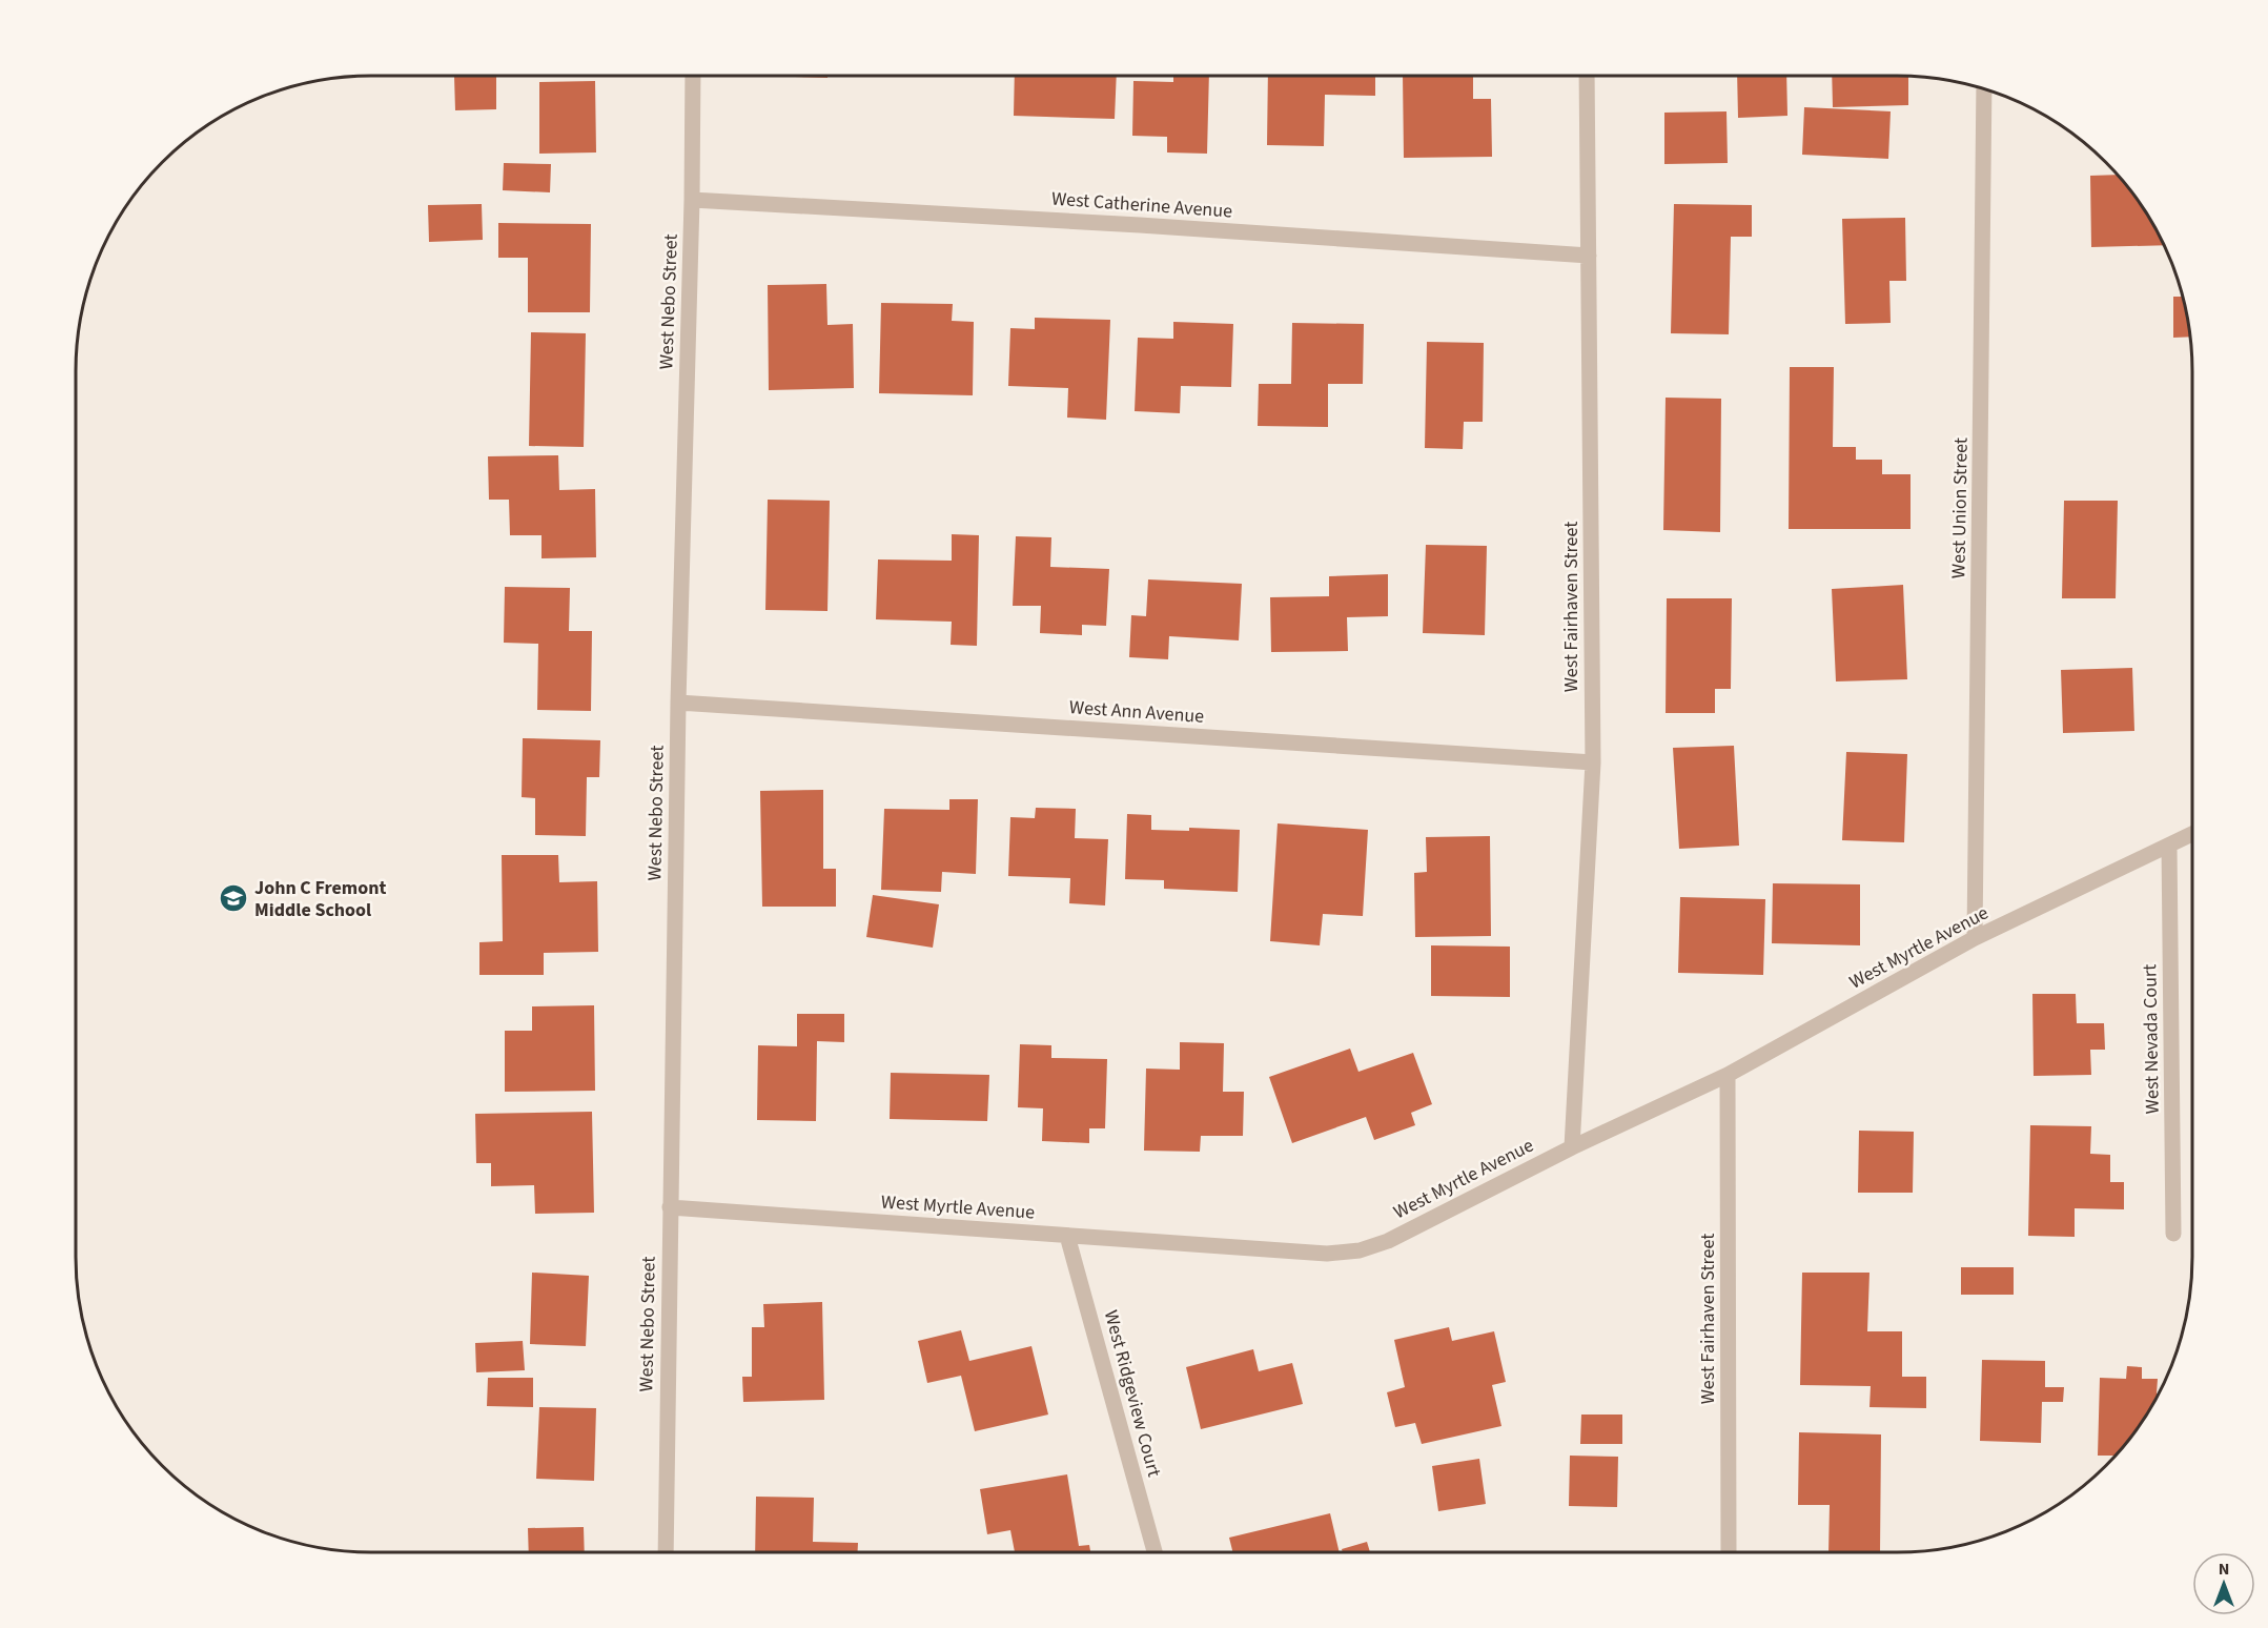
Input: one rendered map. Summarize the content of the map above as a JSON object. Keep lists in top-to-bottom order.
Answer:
{
  "streets": {
    "street": [
      "West Catherine Avenue",
      "West Nebo Street",
      "West Union Street",
      "West Fairhaven Street",
      "West Ann Avenue",
      "West Myrtle Avenue",
      "West Nevada Court",
      "West Ridgeview Court"
    ]
  },
  "crossings": [
    ["West Catherine Avenue", "West Nebo Street"],
    ["West Catherine Avenue", "West Fairhaven Street"],
    ["West Nebo Street", "West Ann Avenue"],
    ["West Nebo Street", "West Myrtle Avenue"],
    ["West Union Street", "West Myrtle Avenue"],
    ["West Fairhaven Street", "West Ann Avenue"],
    ["West Fairhaven Street", "West Myrtle Avenue"],
    ["West Myrtle Avenue", "West Nevada Court"],
    ["West Myrtle Avenue", "West Ridgeview Court"]
  ],
  "places": {
    "school or university": ["John C Fremont Middle School"]
  },
  "north": "top"
}
